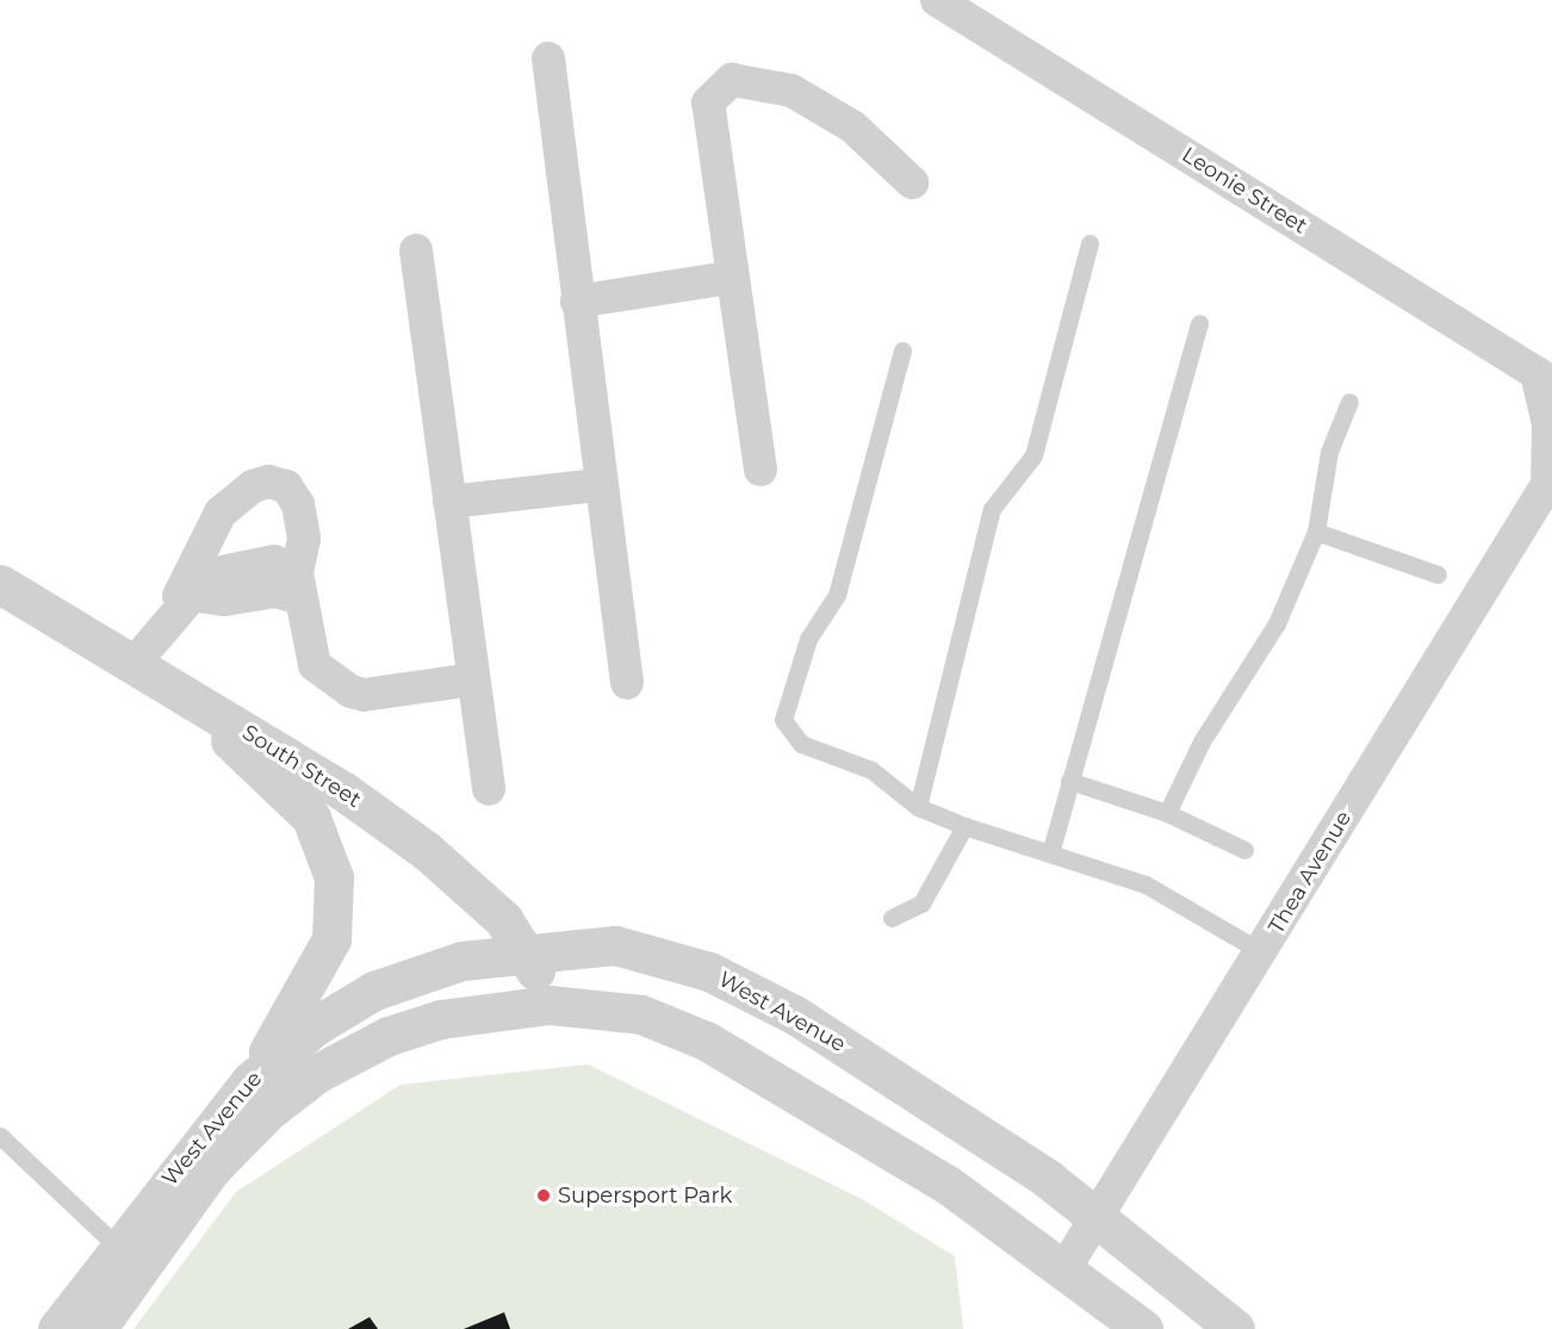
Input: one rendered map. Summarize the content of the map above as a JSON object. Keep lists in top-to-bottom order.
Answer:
{
  "streets": {
    "street": [
      "Leonie Street",
      "South Street",
      "Thea Avenue",
      "West Avenue"
    ]
  },
  "crossings": [
    ["South Street", "West Avenue"],
    ["Thea Avenue", "West Avenue"]
  ],
  "places": ["Supersport Park"]
}
